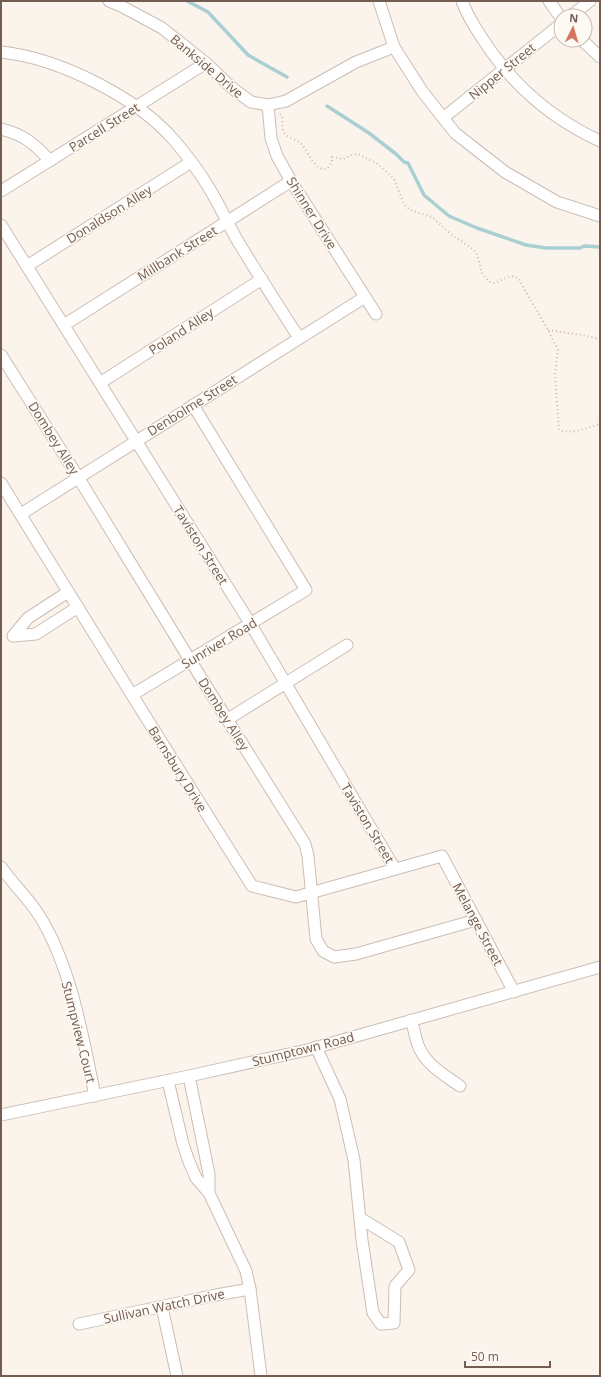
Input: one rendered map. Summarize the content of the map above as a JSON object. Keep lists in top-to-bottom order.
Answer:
{
  "streets": {
    "street": [
      "Bankside Drive",
      "Nipper Street",
      "Parcell Street",
      "Shinner Drive",
      "Donaldson Alley",
      "Millbank Street",
      "Poland Alley",
      "Denbolme Street",
      "Dombey Alley",
      "Taviston Street",
      "Sunriver Road",
      "Barnsbury Drive",
      "Melange Street",
      "Stumpview Court",
      "Stumptown Road",
      "Sullivan Watch Drive"
    ]
  },
  "crossings": [
    ["Bankside Drive", "Parcell Street"],
    ["Bankside Drive", "Shinner Drive"],
    ["Shinner Drive", "Millbank Street"],
    ["Shinner Drive", "Denbolme Street"],
    ["Donaldson Alley", "Taviston Street"],
    ["Millbank Street", "Taviston Street"],
    ["Poland Alley", "Taviston Street"],
    ["Denbolme Street", "Dombey Alley"],
    ["Denbolme Street", "Taviston Street"],
    ["Denbolme Street", "Sunriver Road"],
    ["Denbolme Street", "Barnsbury Drive"],
    ["Dombey Alley", "Sunriver Road"],
    ["Dombey Alley", "Barnsbury Drive"],
    ["Dombey Alley", "Melange Street"],
    ["Taviston Street", "Sunriver Road"],
    ["Taviston Street", "Barnsbury Drive"],
    ["Sunriver Road", "Barnsbury Drive"],
    ["Barnsbury Drive", "Melange Street"],
    ["Melange Street", "Stumptown Road"],
    ["Stumpview Court", "Stumptown Road"]
  ],
  "scale_bar": "50 m",
  "north": "top"
}
